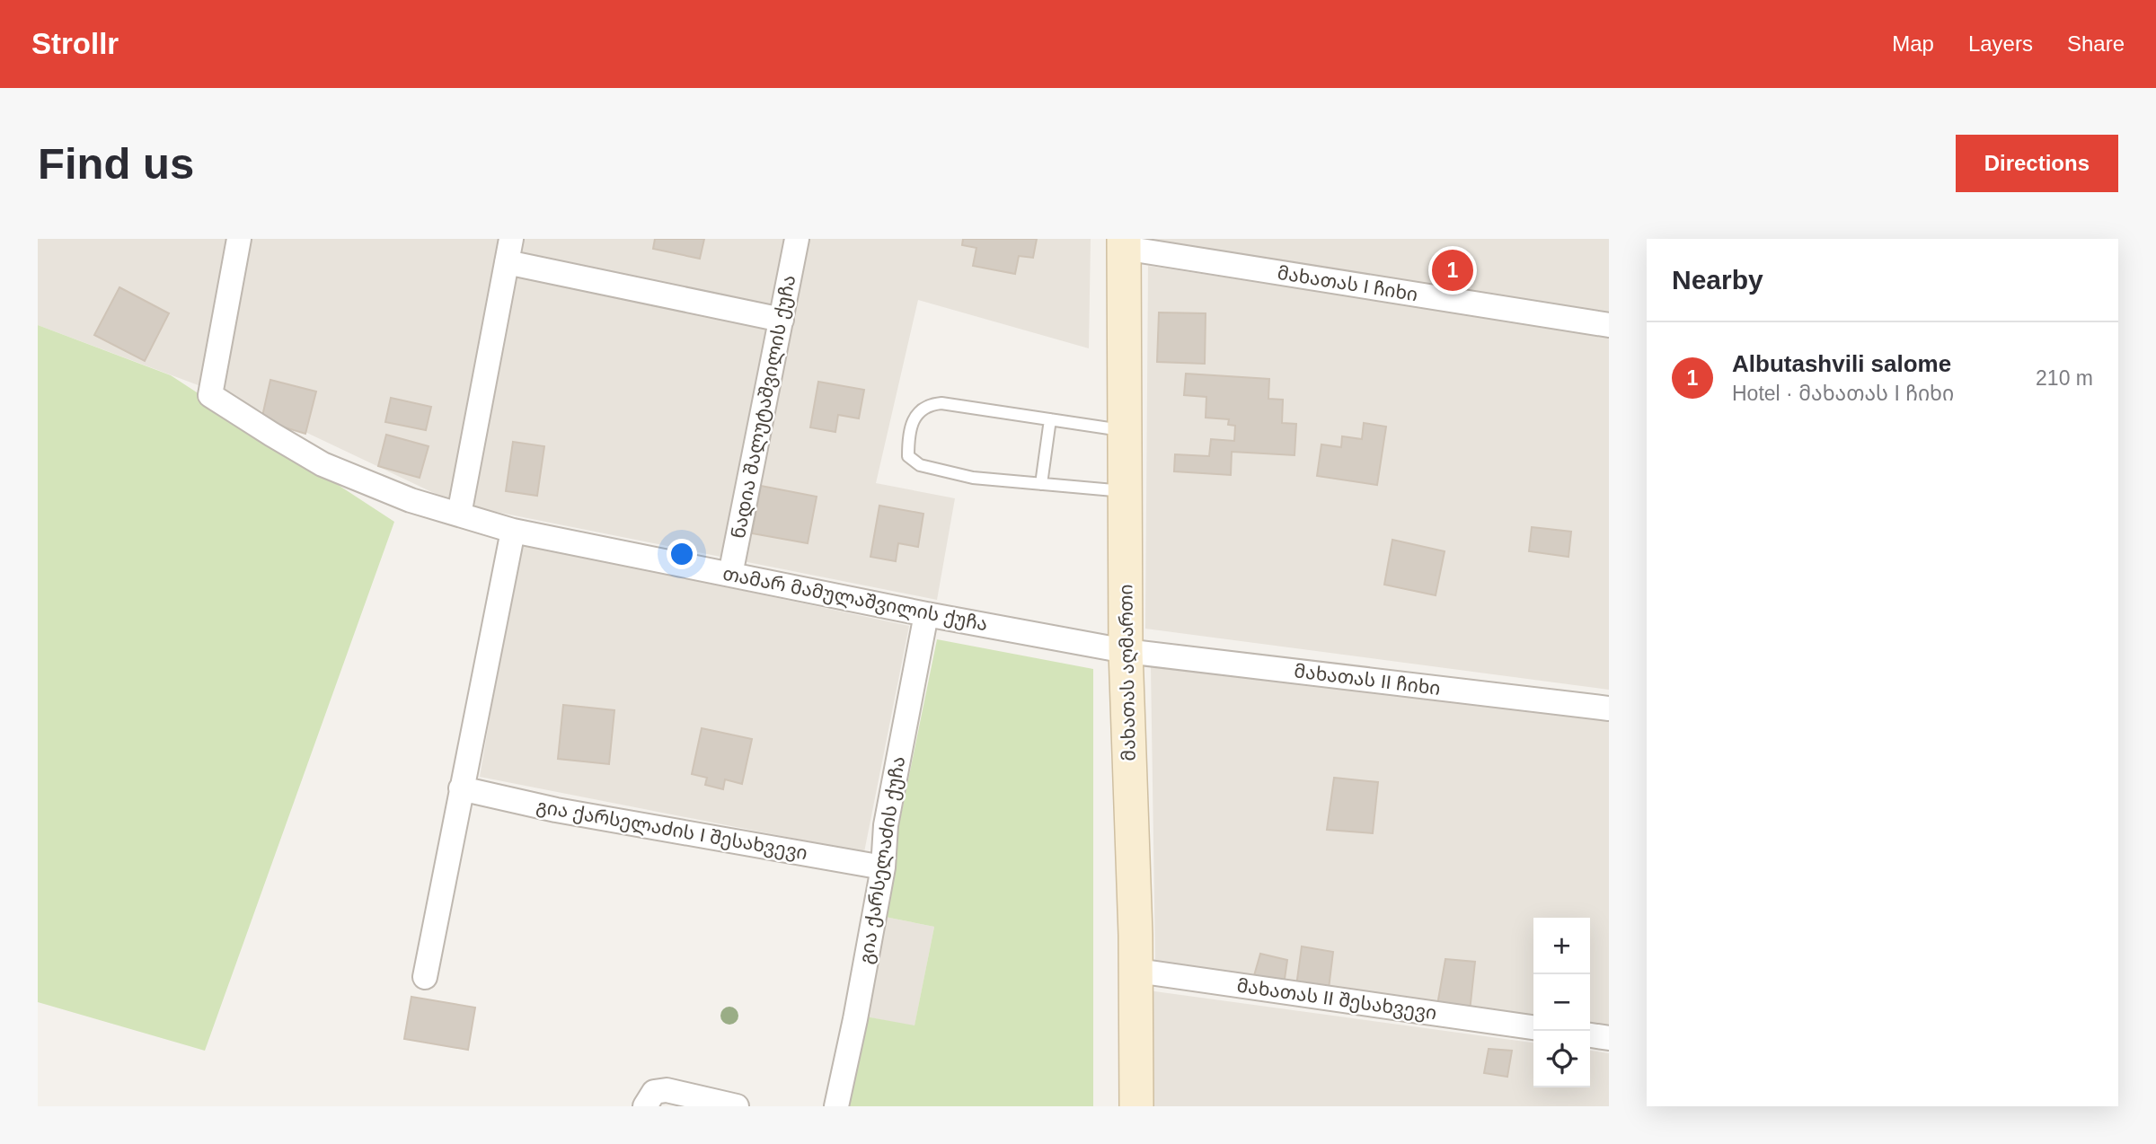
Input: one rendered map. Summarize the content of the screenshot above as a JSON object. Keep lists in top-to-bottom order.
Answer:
{
  "streets": {
    "main road": ["მახათას აღმართი"],
    "street": [
      "მახათას I ჩიხი",
      "ნადია შალუტაშვილის ქუჩა",
      "თამარ მამულაშვილის ქუჩა",
      "მახათას II ჩიხი",
      "გია ქარსელაძის I შესახვევი",
      "გია ქარსელაძის ქუჩა",
      "მახათას II შესახვევი"
    ]
  },
  "crossings": [
    ["მახათას I ჩიხი", "მახათას აღმართი"],
    ["ნადია შალუტაშვილის ქუჩა", "თამარ მამულაშვილის ქუჩა"],
    ["თამარ მამულაშვილის ქუჩა", "მახათას აღმართი"],
    ["თამარ მამულაშვილის ქუჩა", "მახათას II ჩიხი"],
    ["თამარ მამულაშვილის ქუჩა", "გია ქარსელაძის ქუჩა"],
    ["მახათას აღმართი", "მახათას II ჩიხი"],
    ["მახათას აღმართი", "მახათას II შესახვევი"],
    ["გია ქარსელაძის I შესახვევი", "გია ქარსელაძის ქუჩა"]
  ],
  "page": {
    "header": "Strollr",
    "nav": ["Map", "Layers", "Share"],
    "buttons": "Directions",
    "title": "Find us",
    "heading": "Nearby",
    "pins": "1",
    "list": [
      {
        "mark": "1",
        "name": "Albutashvili salome",
        "note": "Hotel · მახათას I ჩიხი",
        "value": "210 m"
      }
    ],
    "map_buttons": ["+", "−"]
  }
}
